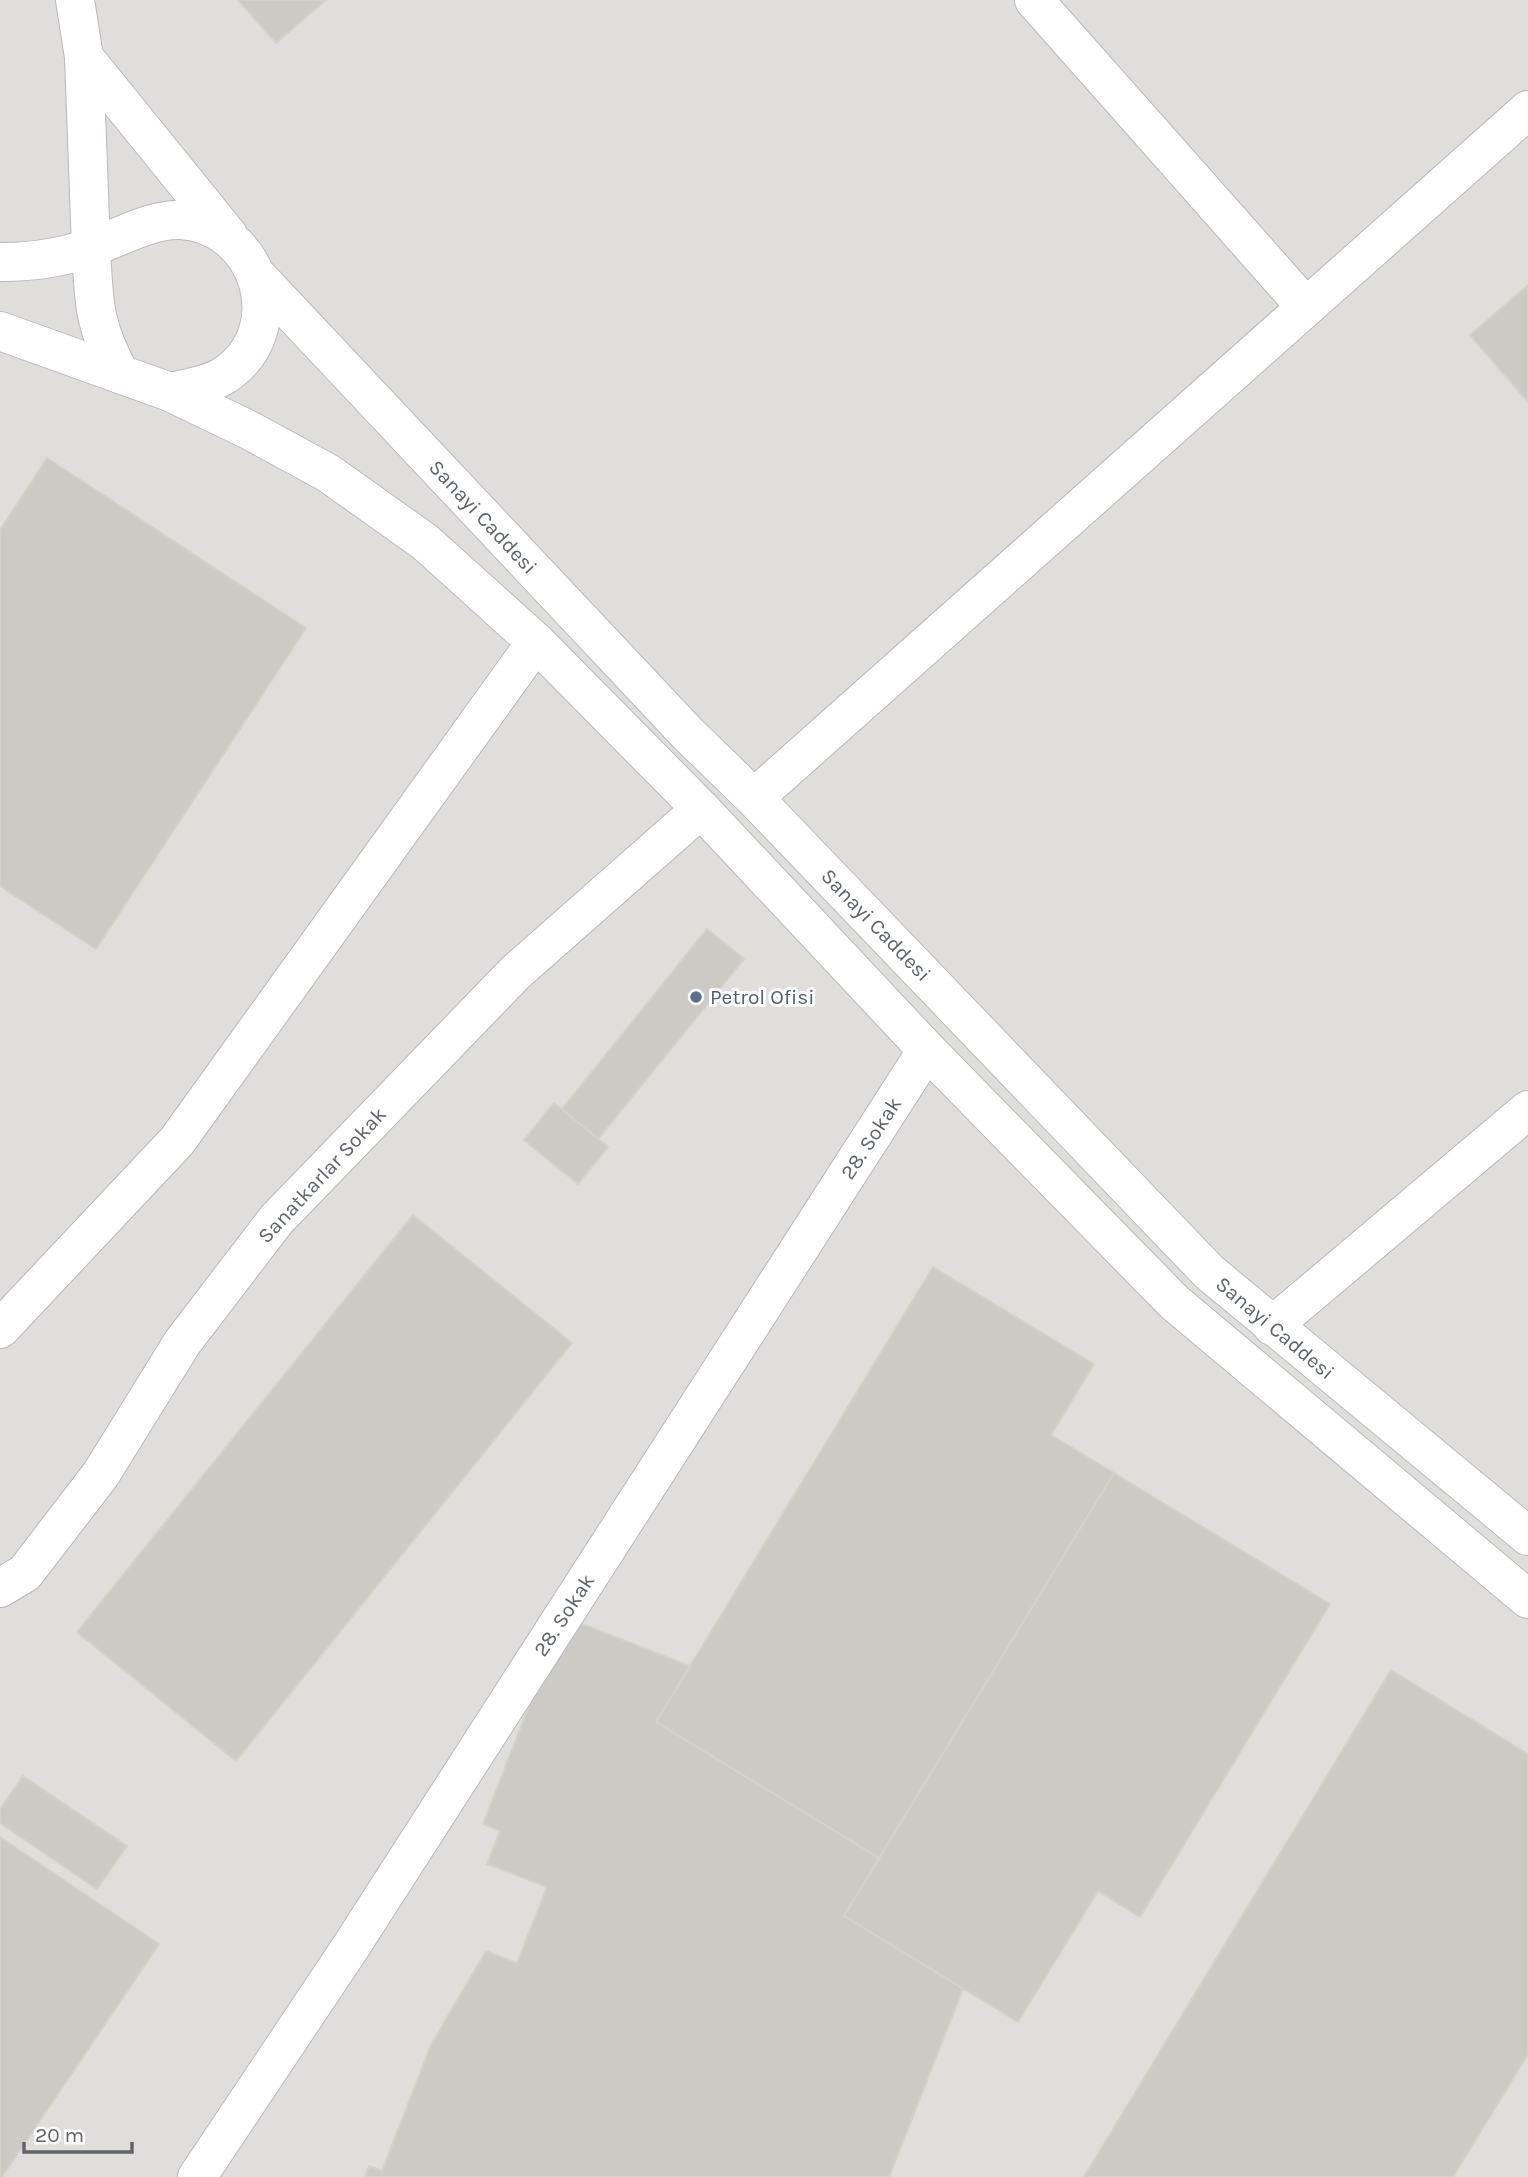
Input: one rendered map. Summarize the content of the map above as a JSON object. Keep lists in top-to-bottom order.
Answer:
{
  "streets": {
    "street": ["Sanayi Caddesi", "28. Sokak", "Sanatkarlar Sokak"]
  },
  "places": ["Petrol Ofisi"],
  "scale_bar": "20 m"
}
